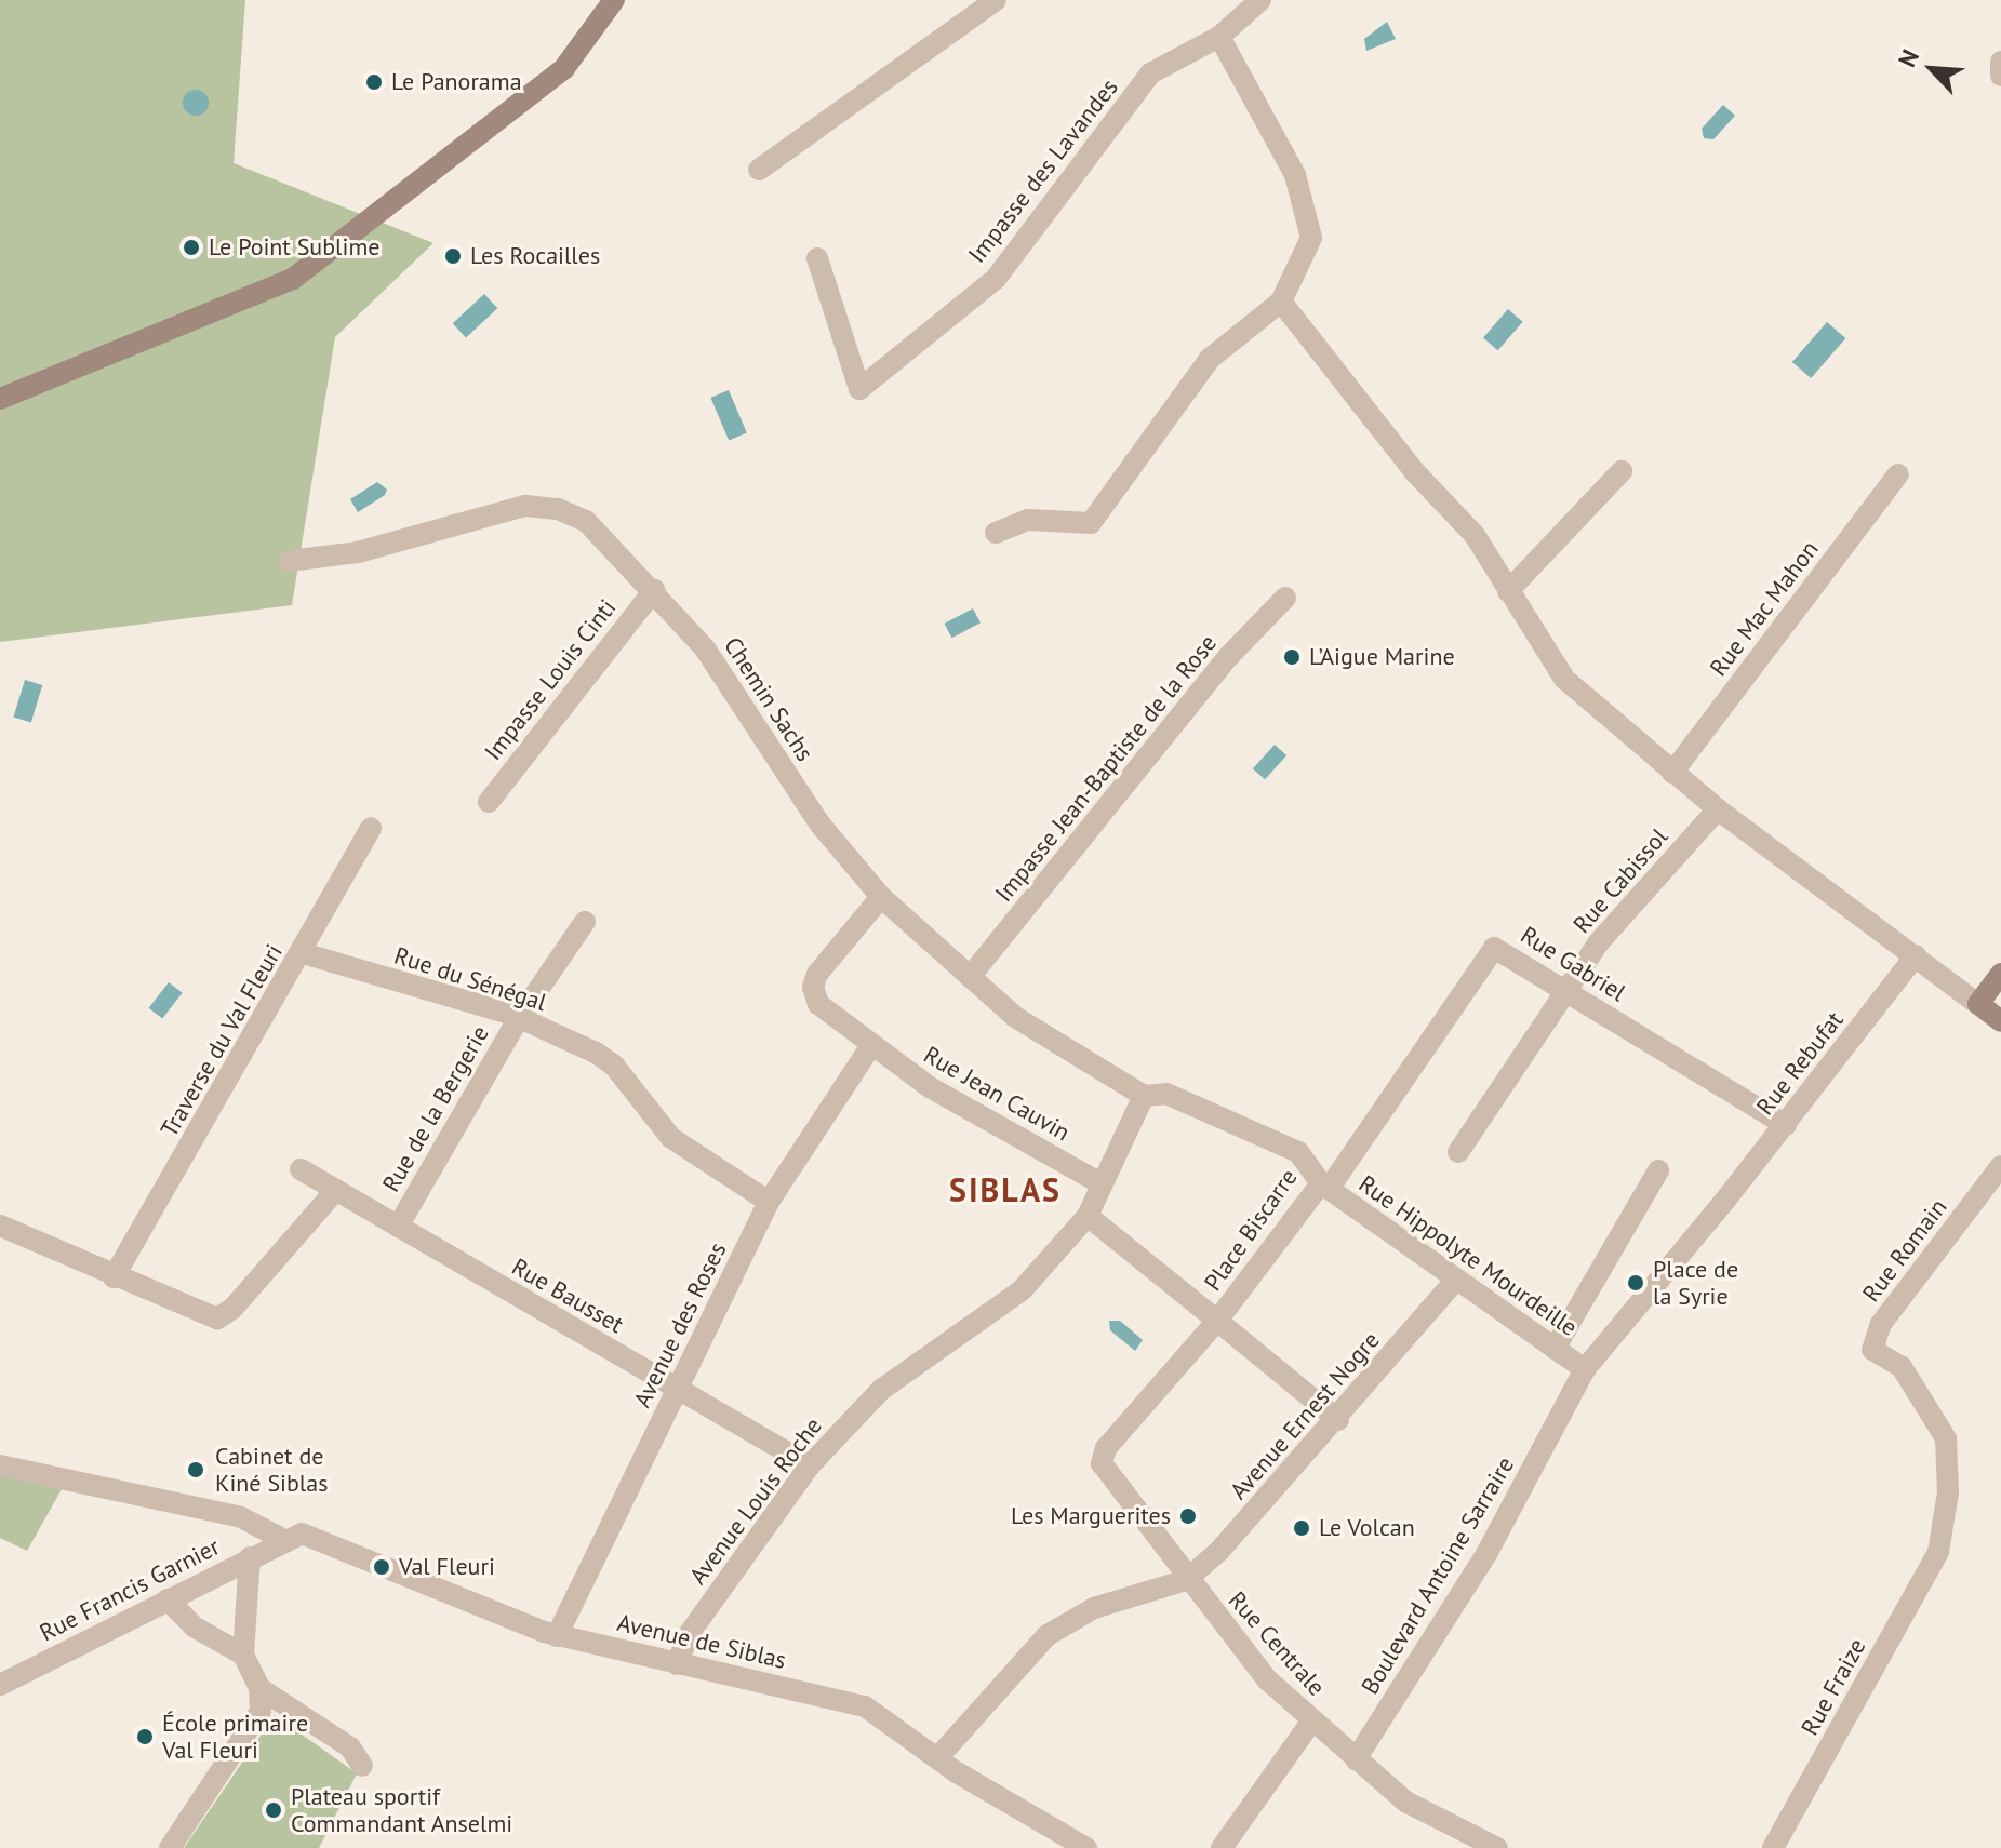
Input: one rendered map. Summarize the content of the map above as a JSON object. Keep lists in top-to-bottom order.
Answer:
{
  "streets": {
    "street": [
      "Impasse des Lavandes",
      "Rue Mac Mahon",
      "Impasse Louis Cinti",
      "Chemin Sachs",
      "Impasse Jean-Baptiste de la Rose",
      "Rue Cabissol",
      "Rue Gabriel",
      "Rue du Sénégal",
      "Traverse du Val Fleuri",
      "Rue Rebufat",
      "Rue Jean Cauvin",
      "Rue de la Bergerie",
      "Place Biscarre",
      "Rue Romain",
      "Rue Hippolyte Mourdeille",
      "Rue Bausset",
      "Avenue des Roses",
      "Avenue Ernest Nogre",
      "Avenue Louis Roche",
      "Boulevard Antoine Sarraire",
      "Rue Francis Garnier",
      "Avenue de Siblas",
      "Rue Centrale",
      "Rue Fraize"
    ]
  },
  "crossings": [
    ["Impasse Louis Cinti", "Chemin Sachs"],
    ["Chemin Sachs", "Impasse Jean-Baptiste de la Rose"],
    ["Chemin Sachs", "Rue Jean Cauvin"],
    ["Chemin Sachs", "Place Biscarre"],
    ["Rue Cabissol", "Rue Gabriel"],
    ["Rue Gabriel", "Rue Rebufat"],
    ["Rue Gabriel", "Place Biscarre"],
    ["Rue Gabriel", "Rue Hippolyte Mourdeille"],
    ["Rue du Sénégal", "Traverse du Val Fleuri"],
    ["Rue du Sénégal", "Rue de la Bergerie"],
    ["Rue du Sénégal", "Avenue des Roses"],
    ["Rue Rebufat", "Rue Hippolyte Mourdeille"],
    ["Rue Rebufat", "Boulevard Antoine Sarraire"],
    ["Rue Jean Cauvin", "Avenue des Roses"],
    ["Rue de la Bergerie", "Rue Bausset"],
    ["Place Biscarre", "Rue Hippolyte Mourdeille"],
    ["Place Biscarre", "Avenue Louis Roche"],
    ["Place Biscarre", "Rue Centrale"],
    ["Rue Romain", "Rue Fraize"],
    ["Rue Hippolyte Mourdeille", "Avenue Ernest Nogre"],
    ["Rue Hippolyte Mourdeille", "Boulevard Antoine Sarraire"],
    ["Rue Bausset", "Avenue des Roses"],
    ["Rue Bausset", "Avenue Louis Roche"],
    ["Avenue des Roses", "Avenue de Siblas"],
    ["Avenue Ernest Nogre", "Rue Centrale"],
    ["Avenue Louis Roche", "Avenue de Siblas"],
    ["Boulevard Antoine Sarraire", "Rue Centrale"],
    ["Rue Francis Garnier", "Avenue de Siblas"]
  ],
  "districts": ["SIBLAS"],
  "places": [
    "Le Panorama",
    "Le Point Sublime",
    "Les Rocailles",
    "L’Aigue Marine",
    "Place de la Syrie",
    "Cabinet de Kiné Siblas",
    "Les Marguerites",
    "Le Volcan",
    "Val Fleuri",
    "École primaire Val Fleuri",
    "Plateau sportif Commandant Anselmi"
  ],
  "north": "top left"
}
